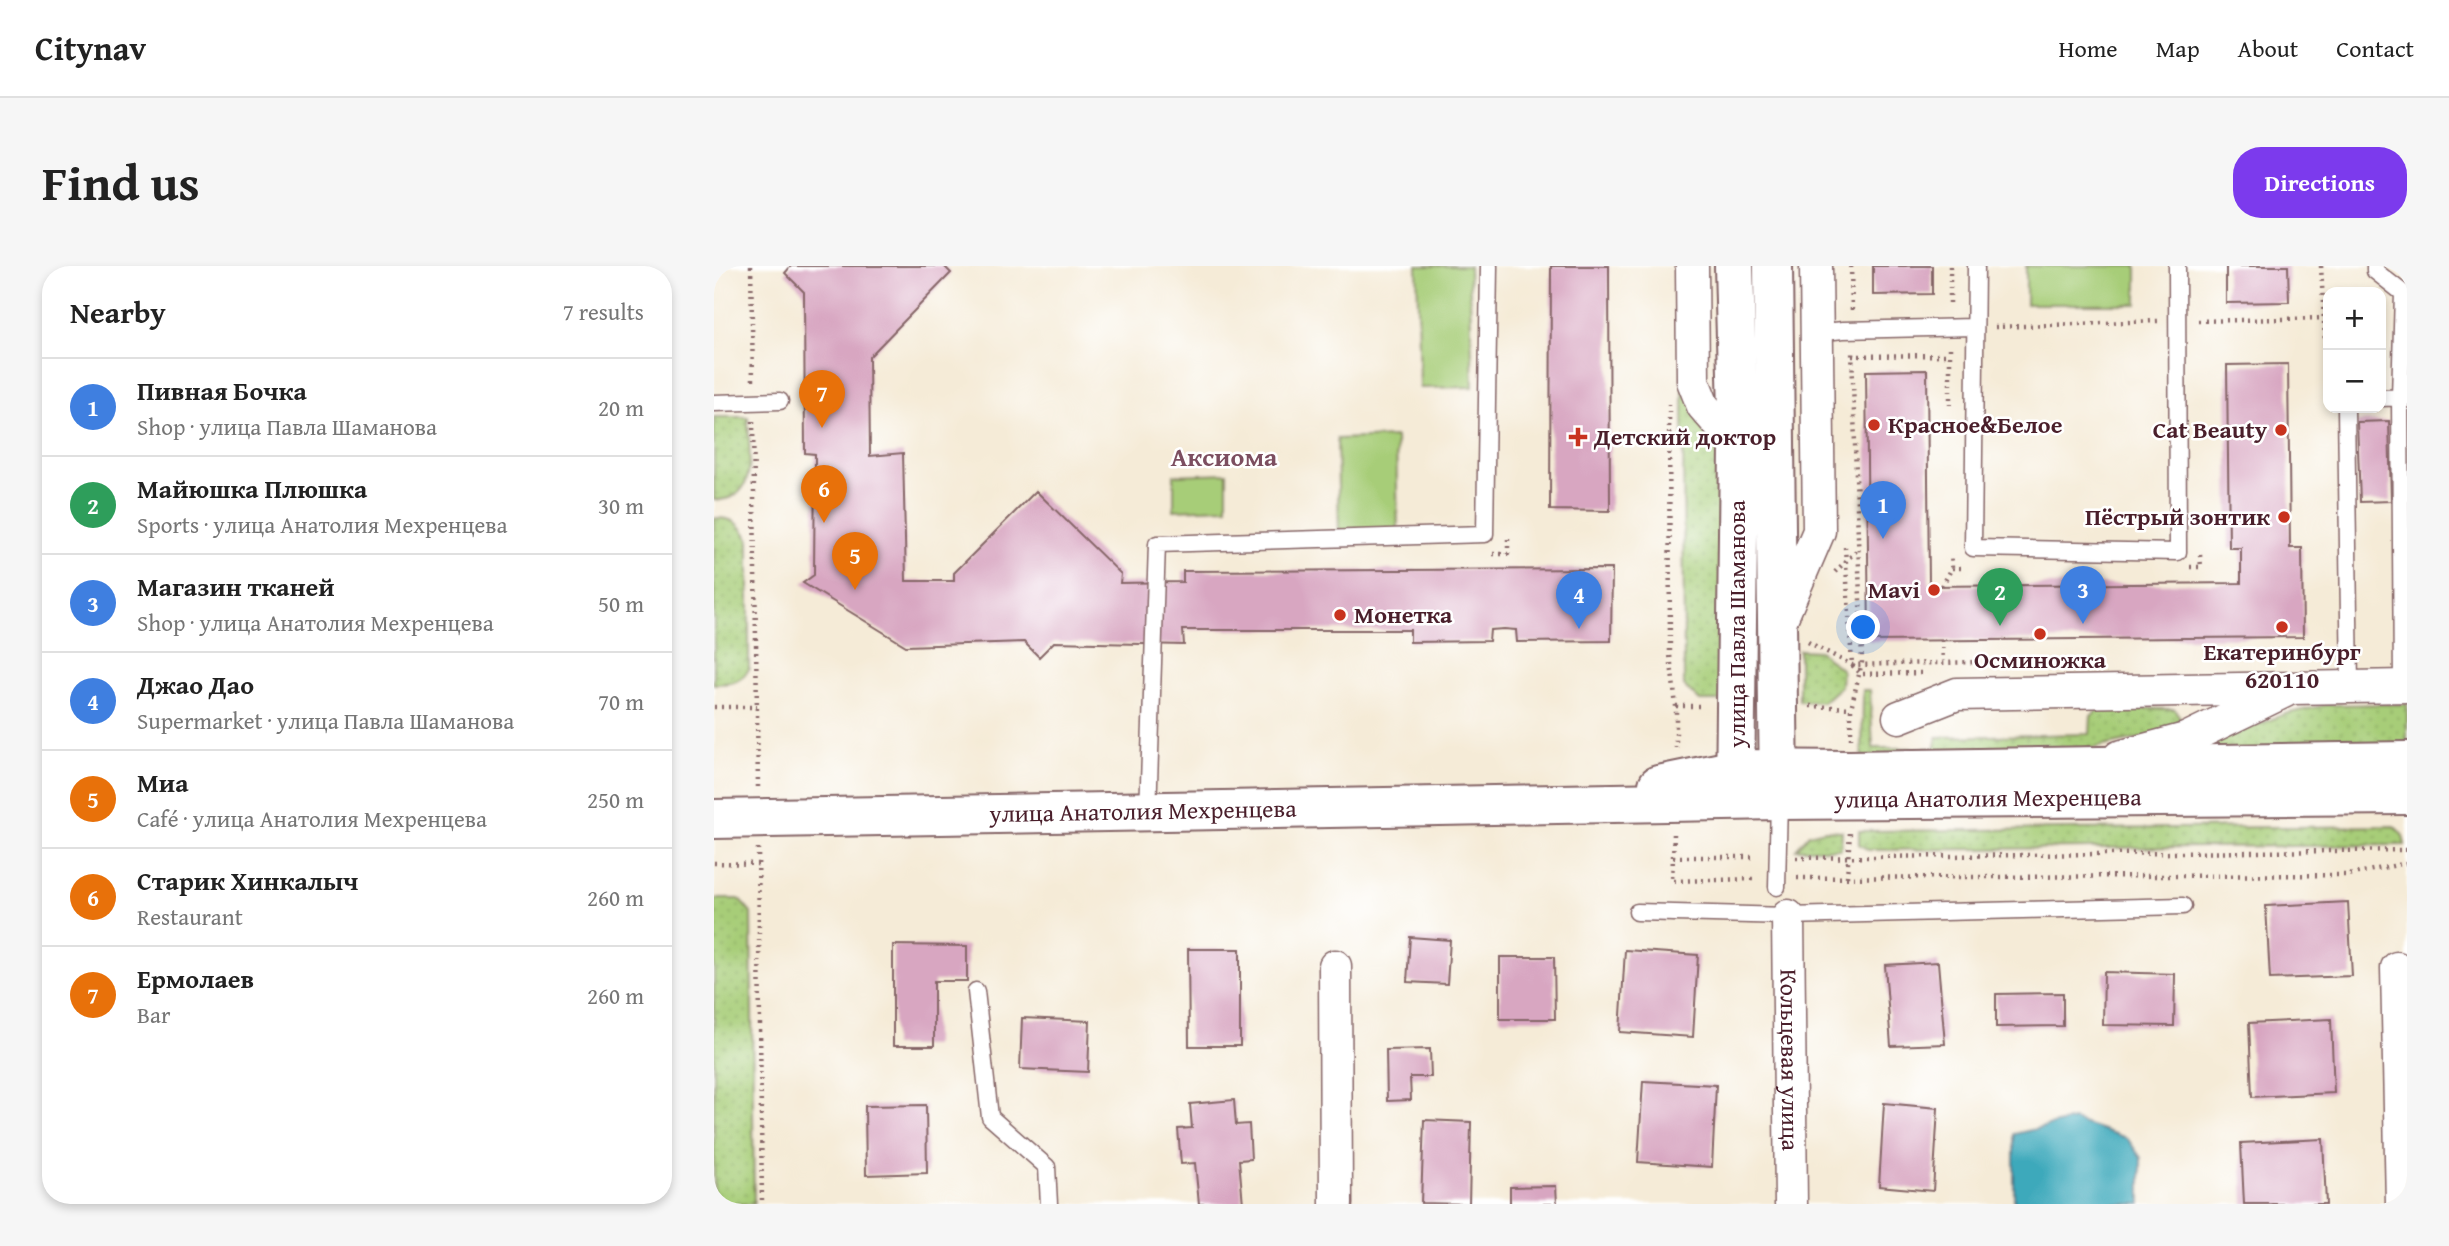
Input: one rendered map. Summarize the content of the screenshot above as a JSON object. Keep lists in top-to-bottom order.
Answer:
{
  "streets": {
    "street": ["улица Павла Шаманова", "улица Анатолия Мехренцева", "Кольцевая улица"]
  },
  "crossings": [
    ["улица Павла Шаманова", "улица Анатолия Мехренцева"]
  ],
  "districts": ["Аксиома"],
  "places": {
    "other": [
      "Красное&Белое",
      "Cat Beauty",
      "Пёстрый зонтик",
      "Mavi",
      "Монетка",
      "Екатеринбург 620110",
      "Осминожка"
    ],
    "health": ["Детский доктор"]
  },
  "page": {
    "header": "Citynav",
    "nav": [
      "Home",
      "Map",
      "About",
      "Contact"
    ],
    "title": "Find us",
    "buttons": "Directions",
    "heading": ["Nearby", "7 results"],
    "map_buttons": ["+", "−"],
    "list": [
      {
        "mark": "1",
        "name": "Пивная Бочка",
        "note": "Shop · улица Павла Шаманова",
        "value": "20 m"
      },
      {
        "mark": "2",
        "name": "Майюшка Плюшка",
        "note": "Sports · улица Анатолия Мехренцева",
        "value": "30 m"
      },
      {
        "mark": "3",
        "name": "Магазин тканей",
        "note": "Shop · улица Анатолия Мехренцева",
        "value": "50 m"
      },
      {
        "mark": "4",
        "name": "Джао Дао",
        "note": "Supermarket · улица Павла Шаманова",
        "value": "70 m"
      },
      {
        "mark": "5",
        "name": "Миа",
        "note": "Café · улица Анатолия Мехренцева",
        "value": "250 m"
      },
      {
        "mark": "6",
        "name": "Старик Хинкалыч",
        "note": "Restaurant",
        "value": "260 m"
      },
      {
        "mark": "7",
        "name": "Ермолаев",
        "note": "Bar",
        "value": "260 m"
      }
    ],
    "pins": [
      "7",
      "6",
      "1",
      "5",
      "3",
      "2",
      "4"
    ]
  }
}
